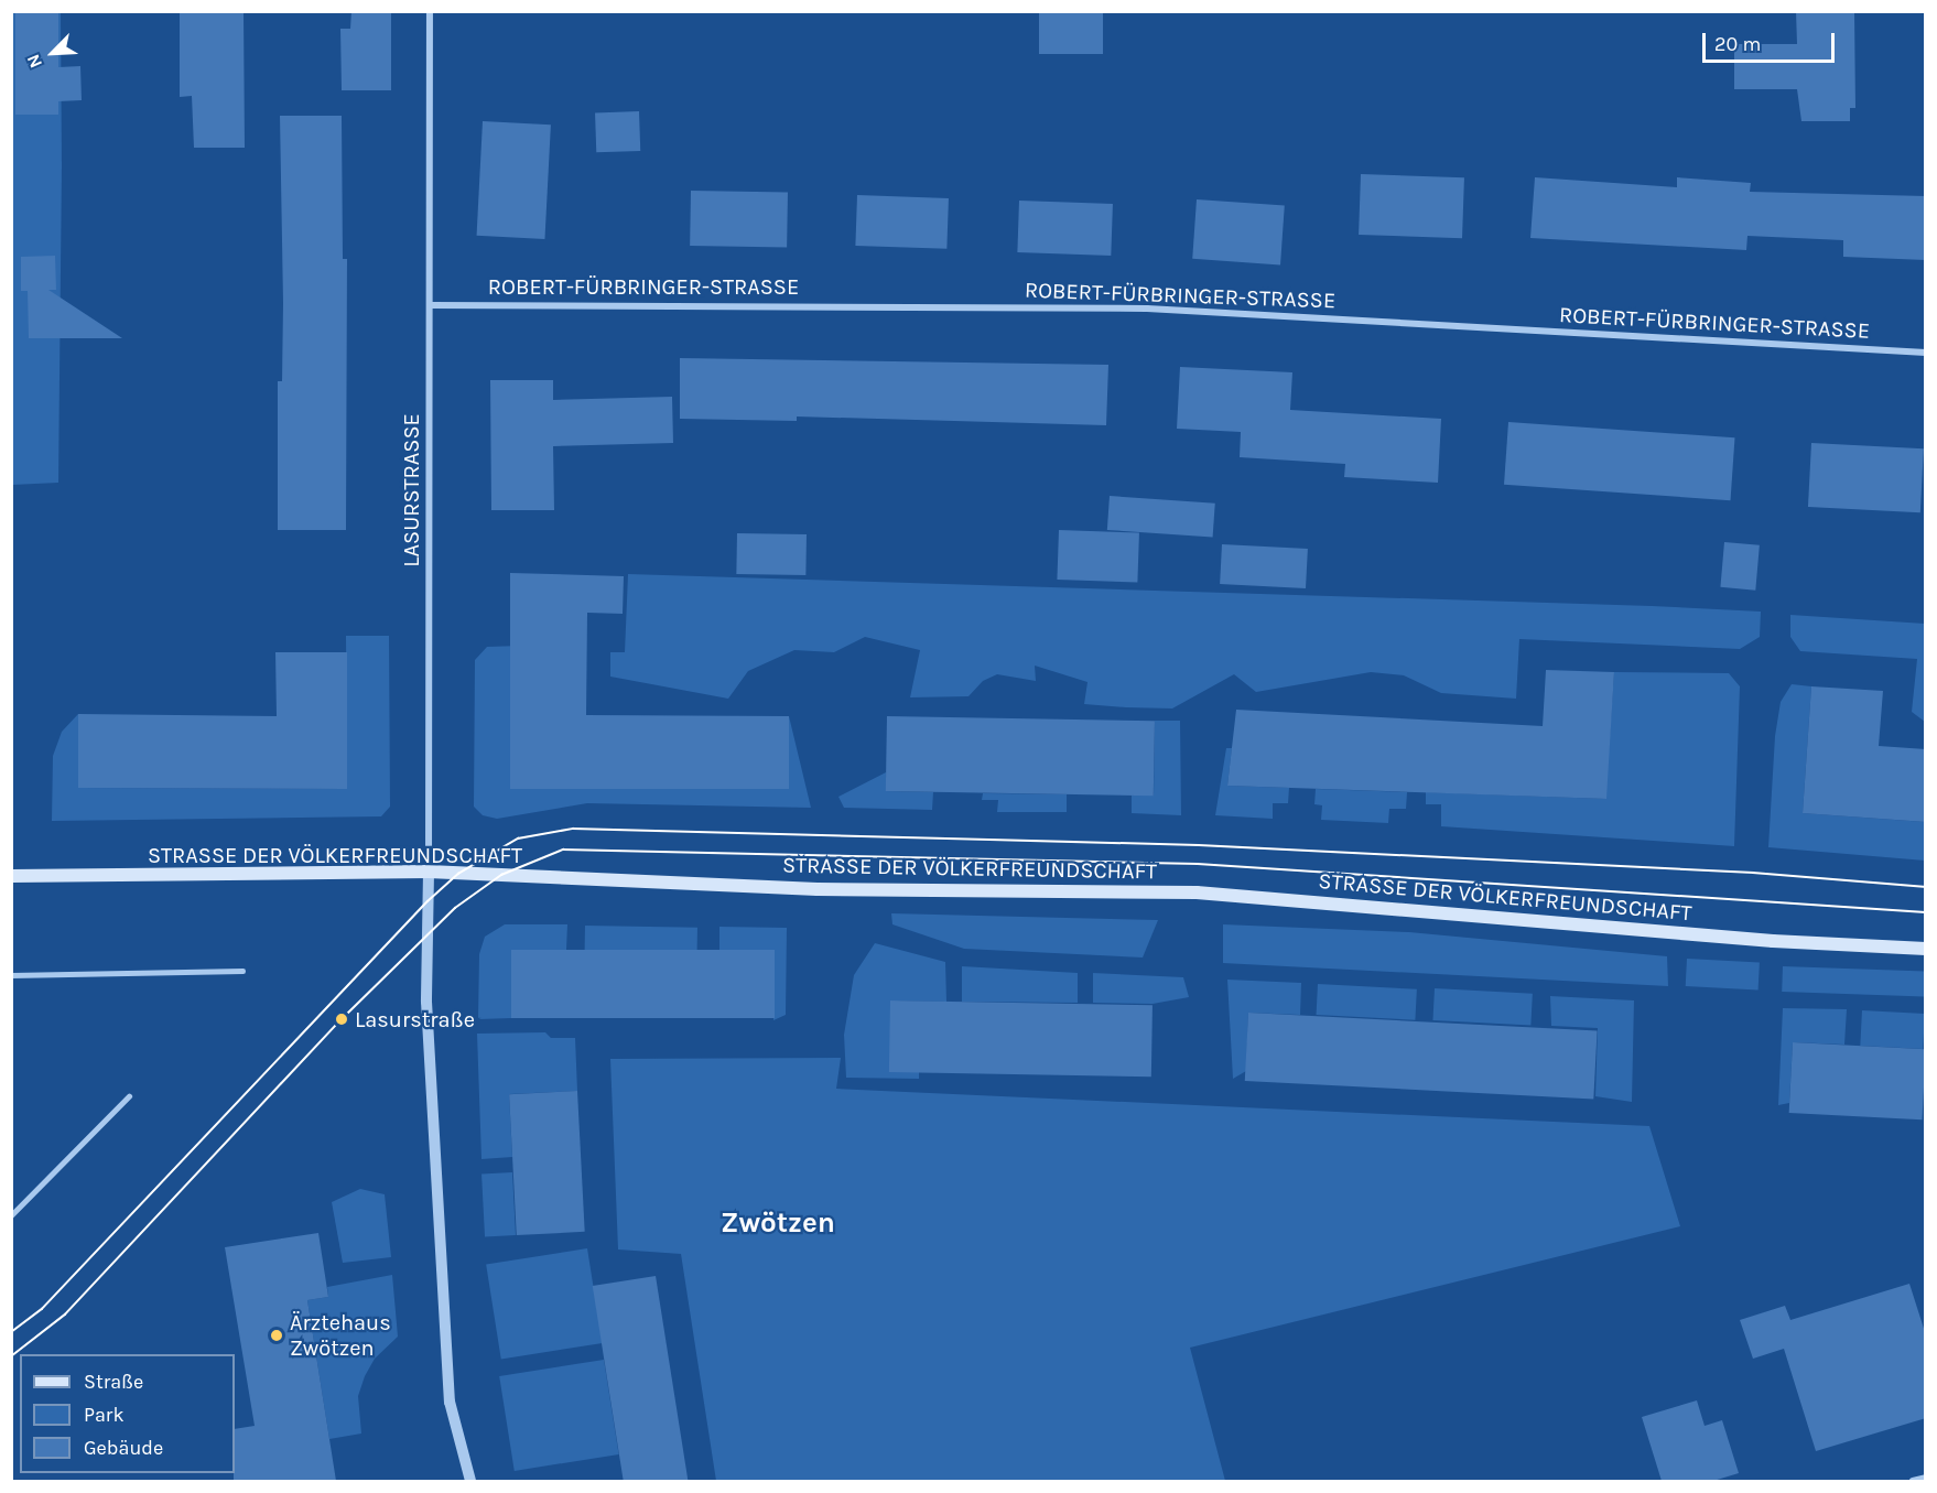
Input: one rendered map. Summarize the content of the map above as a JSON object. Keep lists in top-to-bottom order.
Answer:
{
  "streets": {
    "main road": ["STRASSE DER VÖLKERFREUNDSCHAFT"],
    "street": ["ROBERT-FÜRBRINGER-STRASSE", "LASURSTRASSE"]
  },
  "crossings": [
    ["ROBERT-FÜRBRINGER-STRASSE", "LASURSTRASSE"],
    ["LASURSTRASSE", "STRASSE DER VÖLKERFREUNDSCHAFT"]
  ],
  "districts": ["Zwötzen"],
  "places": ["Lasurstraße", "Ärztehaus Zwötzen"],
  "legend": ["Straße", "Park", "Gebäude"],
  "scale_bar": "20 m",
  "north": "bottom left"
}
